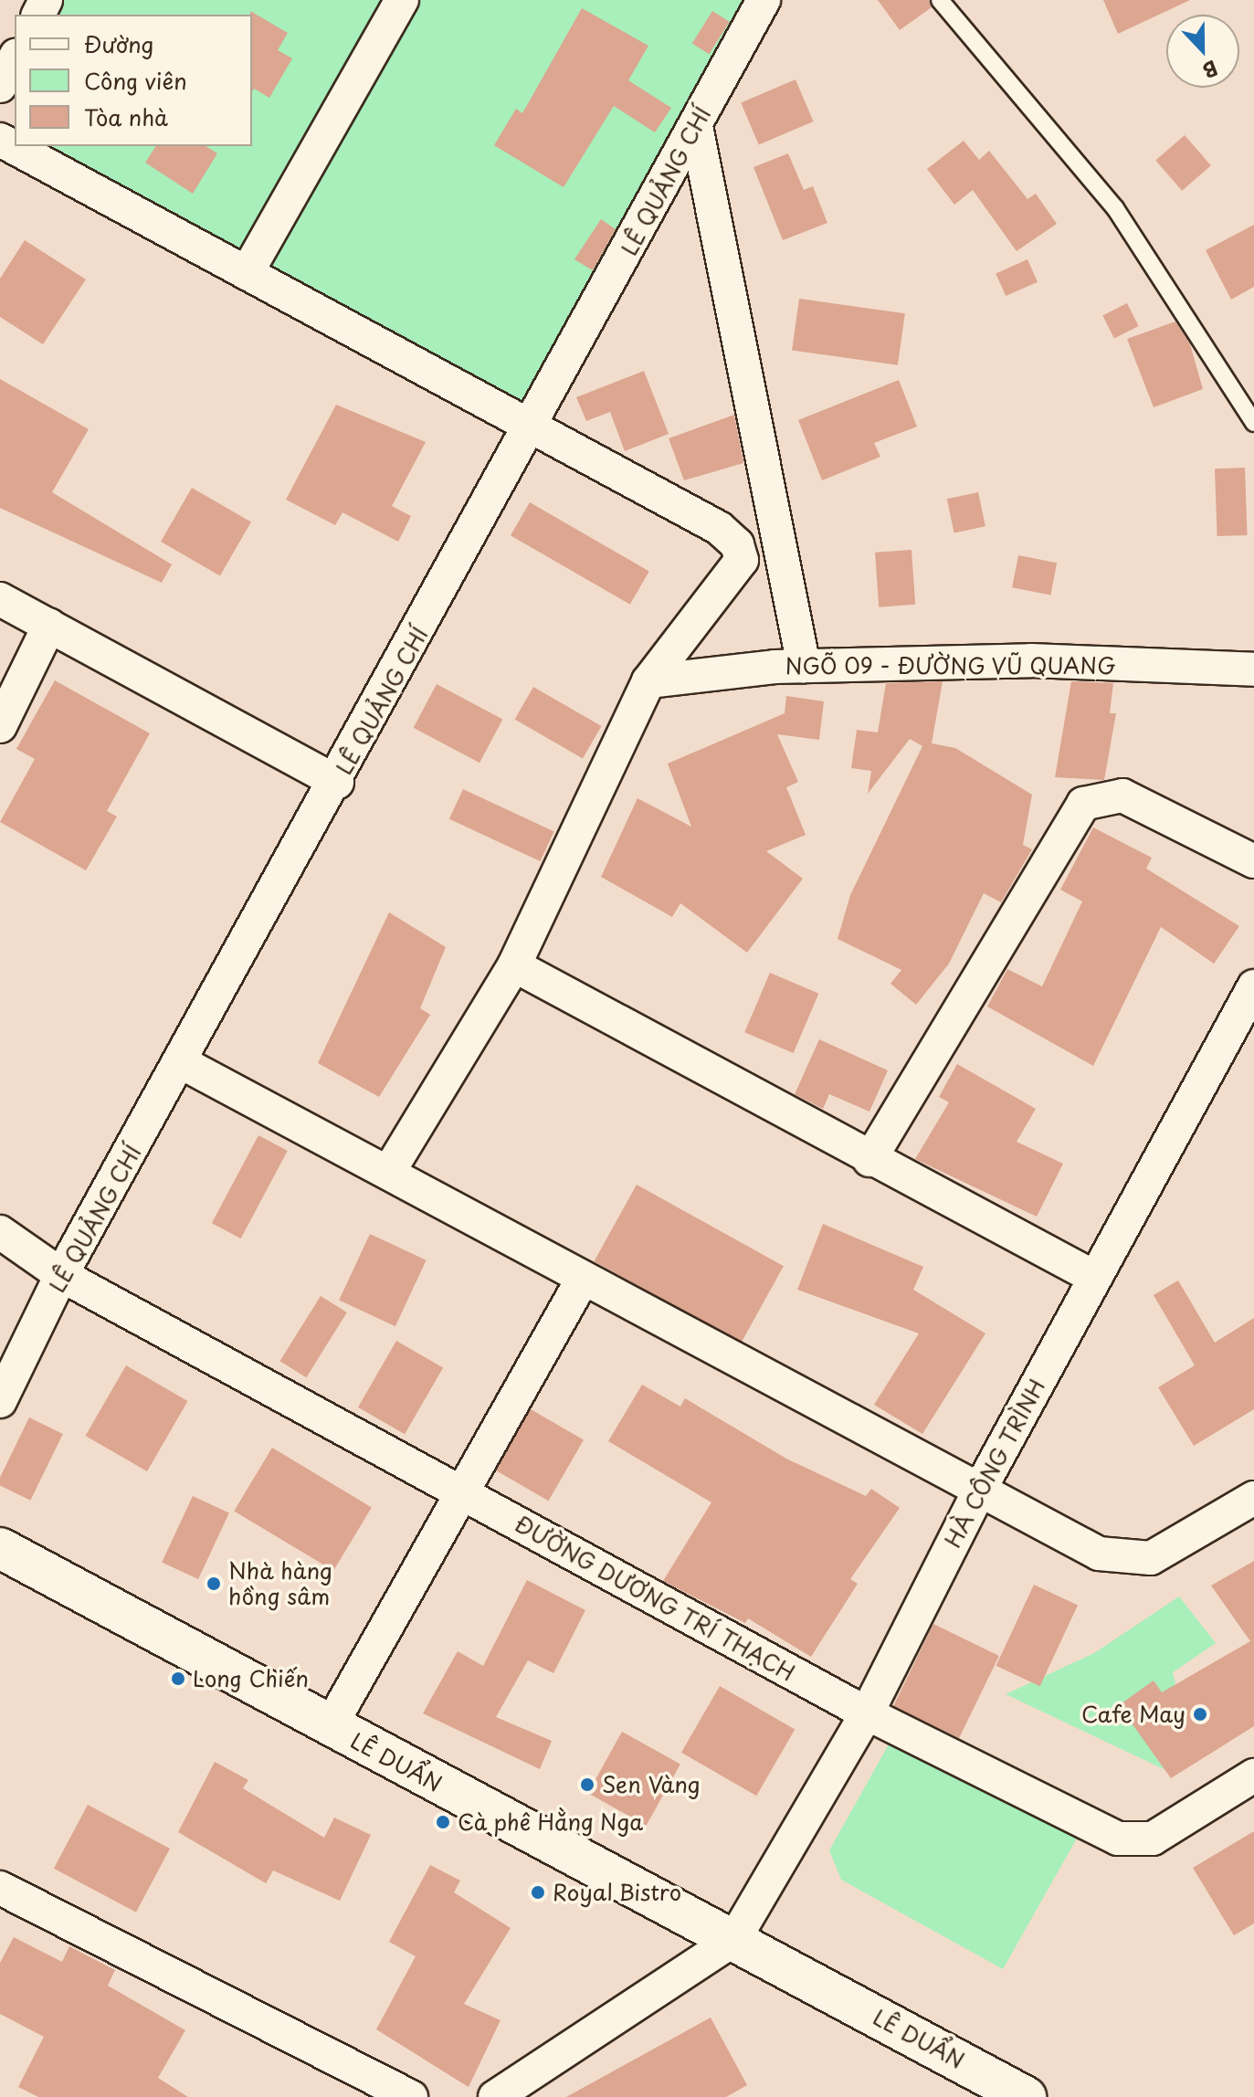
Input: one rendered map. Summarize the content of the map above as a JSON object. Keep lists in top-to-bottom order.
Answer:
{
  "streets": {
    "main road": ["LÊ DUẨN"],
    "street": [
      "LÊ QUẢNG CHÍ",
      "NGÕ 09 - ĐƯỜNG VŨ QUANG",
      "HÀ CÔNG TRÌNH",
      "ĐƯỜNG DƯƠNG TRÍ THẠCH"
    ]
  },
  "crossings": [
    ["LÊ QUẢNG CHÍ", "ĐƯỜNG DƯƠNG TRÍ THẠCH"],
    ["HÀ CÔNG TRÌNH", "ĐƯỜNG DƯƠNG TRÍ THẠCH"],
    ["HÀ CÔNG TRÌNH", "LÊ DUẨN"]
  ],
  "places": [
    "Nhà hàng hồng sâm",
    "Long Chiến",
    "Cafe May",
    "Sen Vàng",
    "Cà phê Hằng Nga",
    "Royal Bistro"
  ],
  "legend": ["Đường", "Công viên", "Tòa nhà"],
  "north": "bottom"
}
